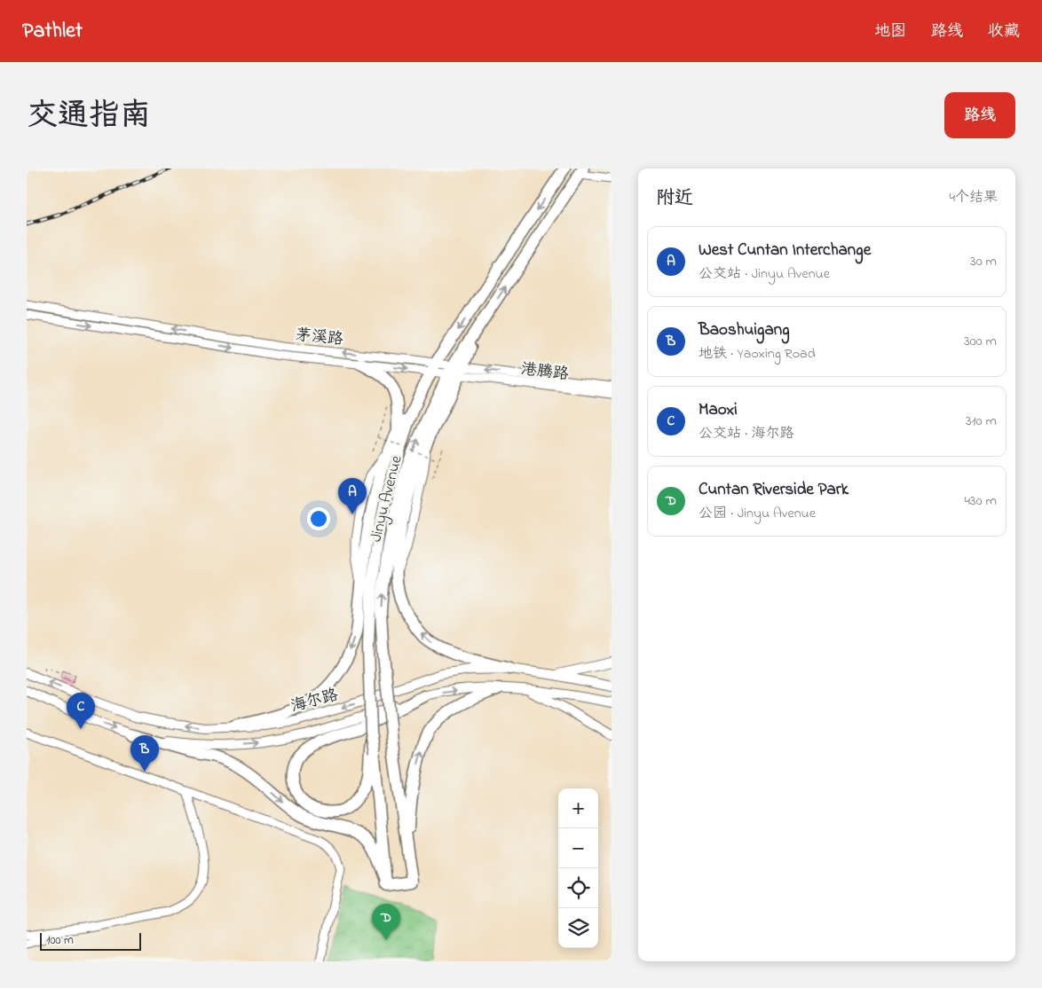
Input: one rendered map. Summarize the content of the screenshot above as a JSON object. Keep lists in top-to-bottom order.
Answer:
{
  "streets": {
    "highway": ["Jinyu Avenue"],
    "main road": ["海尔路"],
    "street": ["茅溪路", "港腾路"]
  },
  "crossings": [
    ["茅溪路", "港腾路"],
    ["茅溪路", "Jinyu Avenue"]
  ],
  "scale_bar": "100 m",
  "page": {
    "header": "Pathlet",
    "nav": ["地图", "路线", "收藏"],
    "title": "交通指南",
    "buttons": "路线",
    "heading": ["附近", "4个结果"],
    "list": [
      {
        "mark": "A",
        "name": "West Cuntan Interchange",
        "note": "公交站 · Jinyu Avenue",
        "value": "30 m"
      },
      {
        "mark": "B",
        "name": "Baoshuigang",
        "note": "地铁 · Yaoxing Road",
        "value": "300 m"
      },
      {
        "mark": "C",
        "name": "Maoxi",
        "note": "公交站 · 海尔路",
        "value": "310 m"
      },
      {
        "mark": "D",
        "name": "Cuntan Riverside Park",
        "note": "公园 · Jinyu Avenue",
        "value": "430 m"
      }
    ],
    "pins": [
      "A",
      "C",
      "B",
      "D"
    ],
    "map_buttons": ["+", "−"],
    "scale": "100 m"
  }
}
